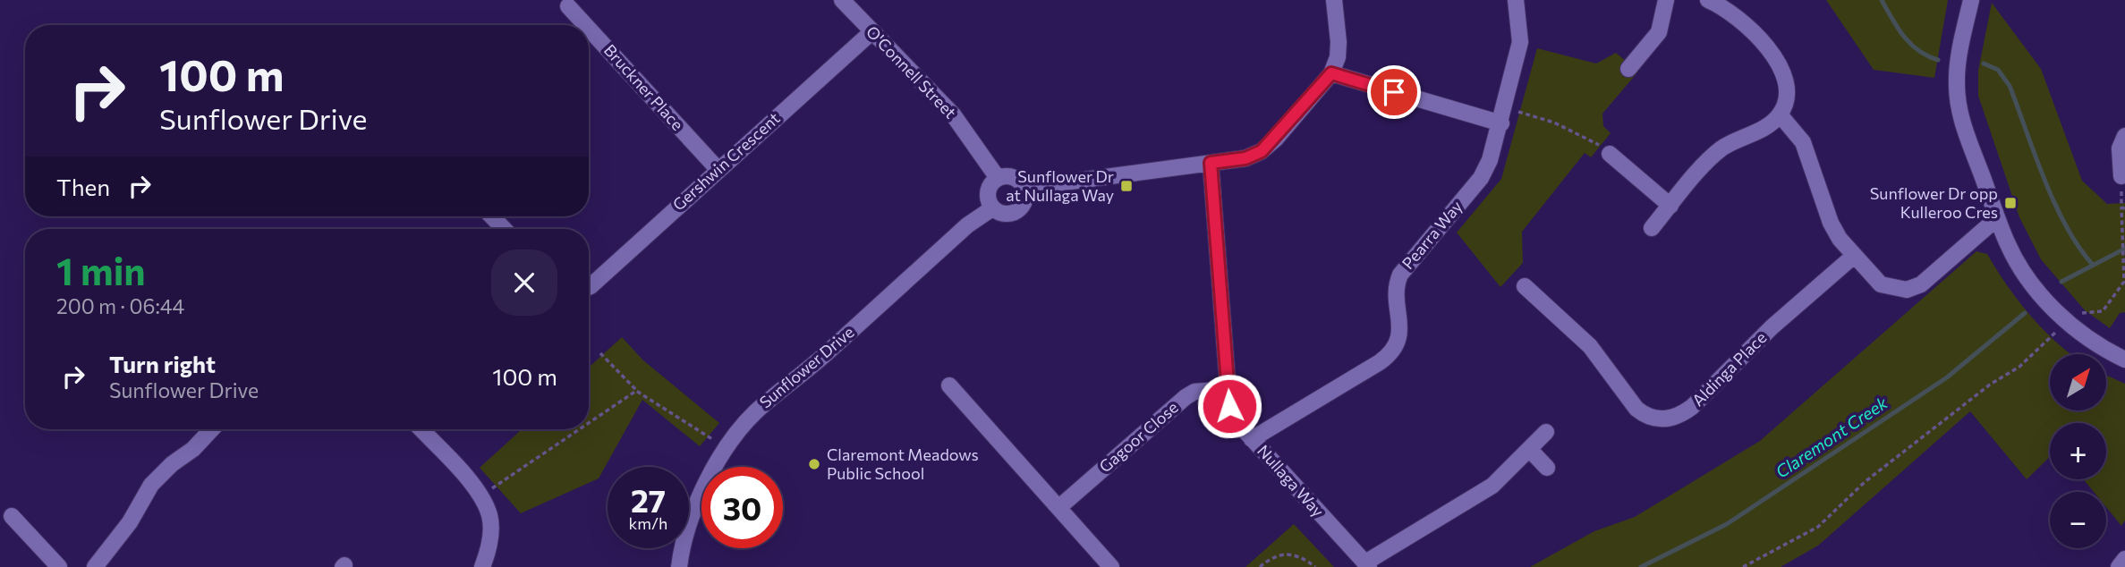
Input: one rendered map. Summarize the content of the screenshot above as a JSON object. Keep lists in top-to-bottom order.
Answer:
{
  "streets": {
    "street": [
      "O'Connell Street",
      "Bruckner Place",
      "Gershwin Crescent",
      "Pearra Way",
      "Sunflower Drive",
      "Aldinga Place",
      "Gagoor Close",
      "Nullaga Way"
    ]
  },
  "crossings": [
    ["O'Connell Street", "Gershwin Crescent"],
    ["O'Connell Street", "Sunflower Drive"],
    ["Bruckner Place", "Gershwin Crescent"],
    ["Pearra Way", "Nullaga Way"],
    ["Gagoor Close", "Nullaga Way"]
  ],
  "water": ["Claremont Creek"],
  "places": {
    "transit": ["Sunflower Dr at Nullaga Way", "Sunflower Dr opp Kulleroo Cres"],
    "other": ["Claremont Meadows Public School"]
  },
  "north": "top right",
  "page": {
    "turn": ["100 m", "Sunflower Drive"],
    "then": "Then",
    "heading": ["1 min", "200 m · 06:44"],
    "list": [
      {
        "name": "Turn right",
        "note": "Sunflower Drive",
        "value": "100 m"
      }
    ],
    "map_buttons": ["+", "−"],
    "speed": "27 km/h",
    "limit": "30"
  }
}
